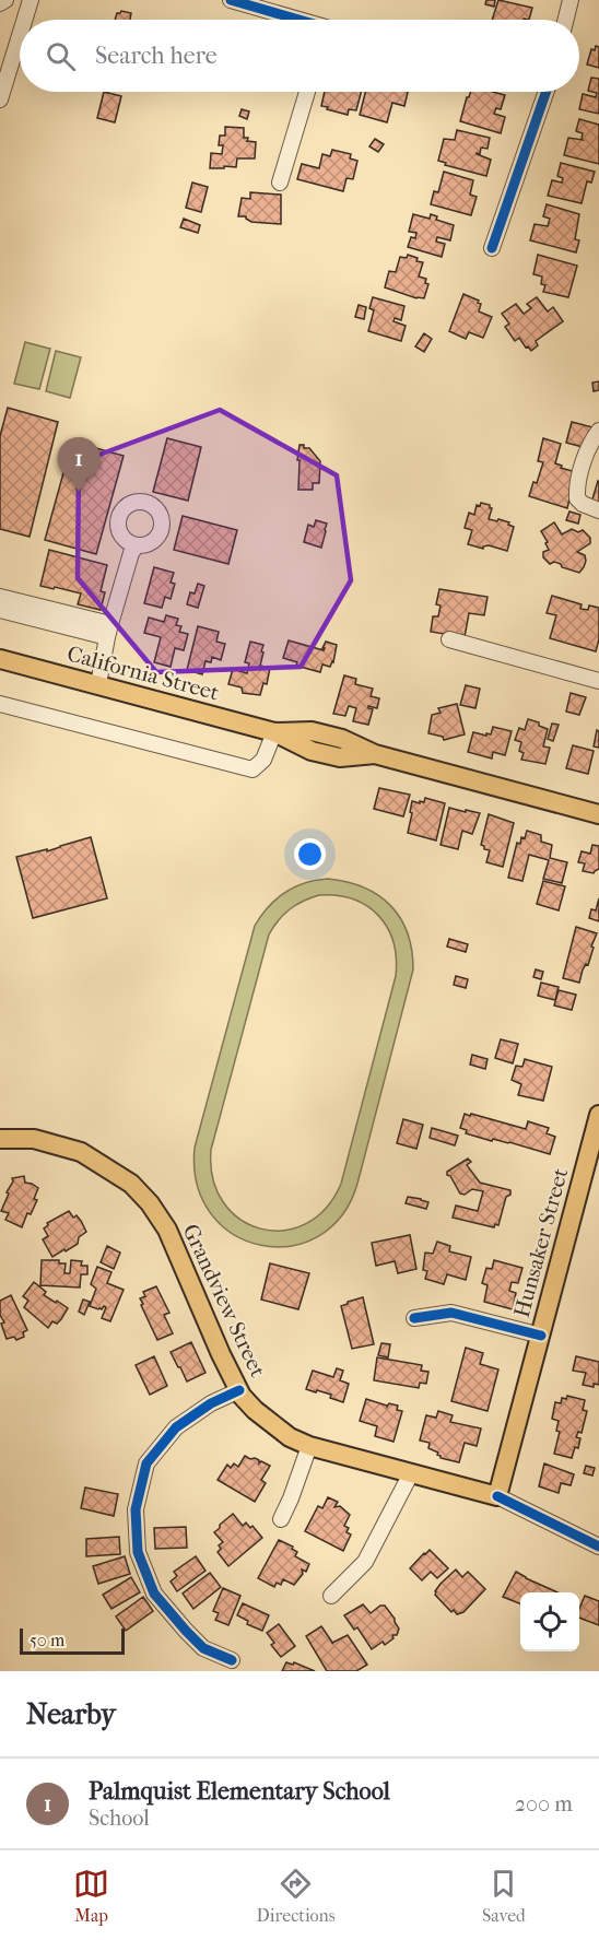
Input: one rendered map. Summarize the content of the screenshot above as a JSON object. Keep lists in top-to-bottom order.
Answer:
{
  "streets": {
    "main road": ["California Street", "Hunsaker Street", "Grandview Street"]
  },
  "crossings": [
    ["Hunsaker Street", "Grandview Street"]
  ],
  "scale_bar": "50 m",
  "page": {
    "search": "Search here",
    "pins": "1",
    "scale": "50 m",
    "heading": "Nearby",
    "list": [
      {
        "mark": "1",
        "name": "Palmquist Elementary School",
        "note": "School",
        "value": "200 m"
      }
    ],
    "nav": ["Map", "Directions", "Saved"]
  }
}
